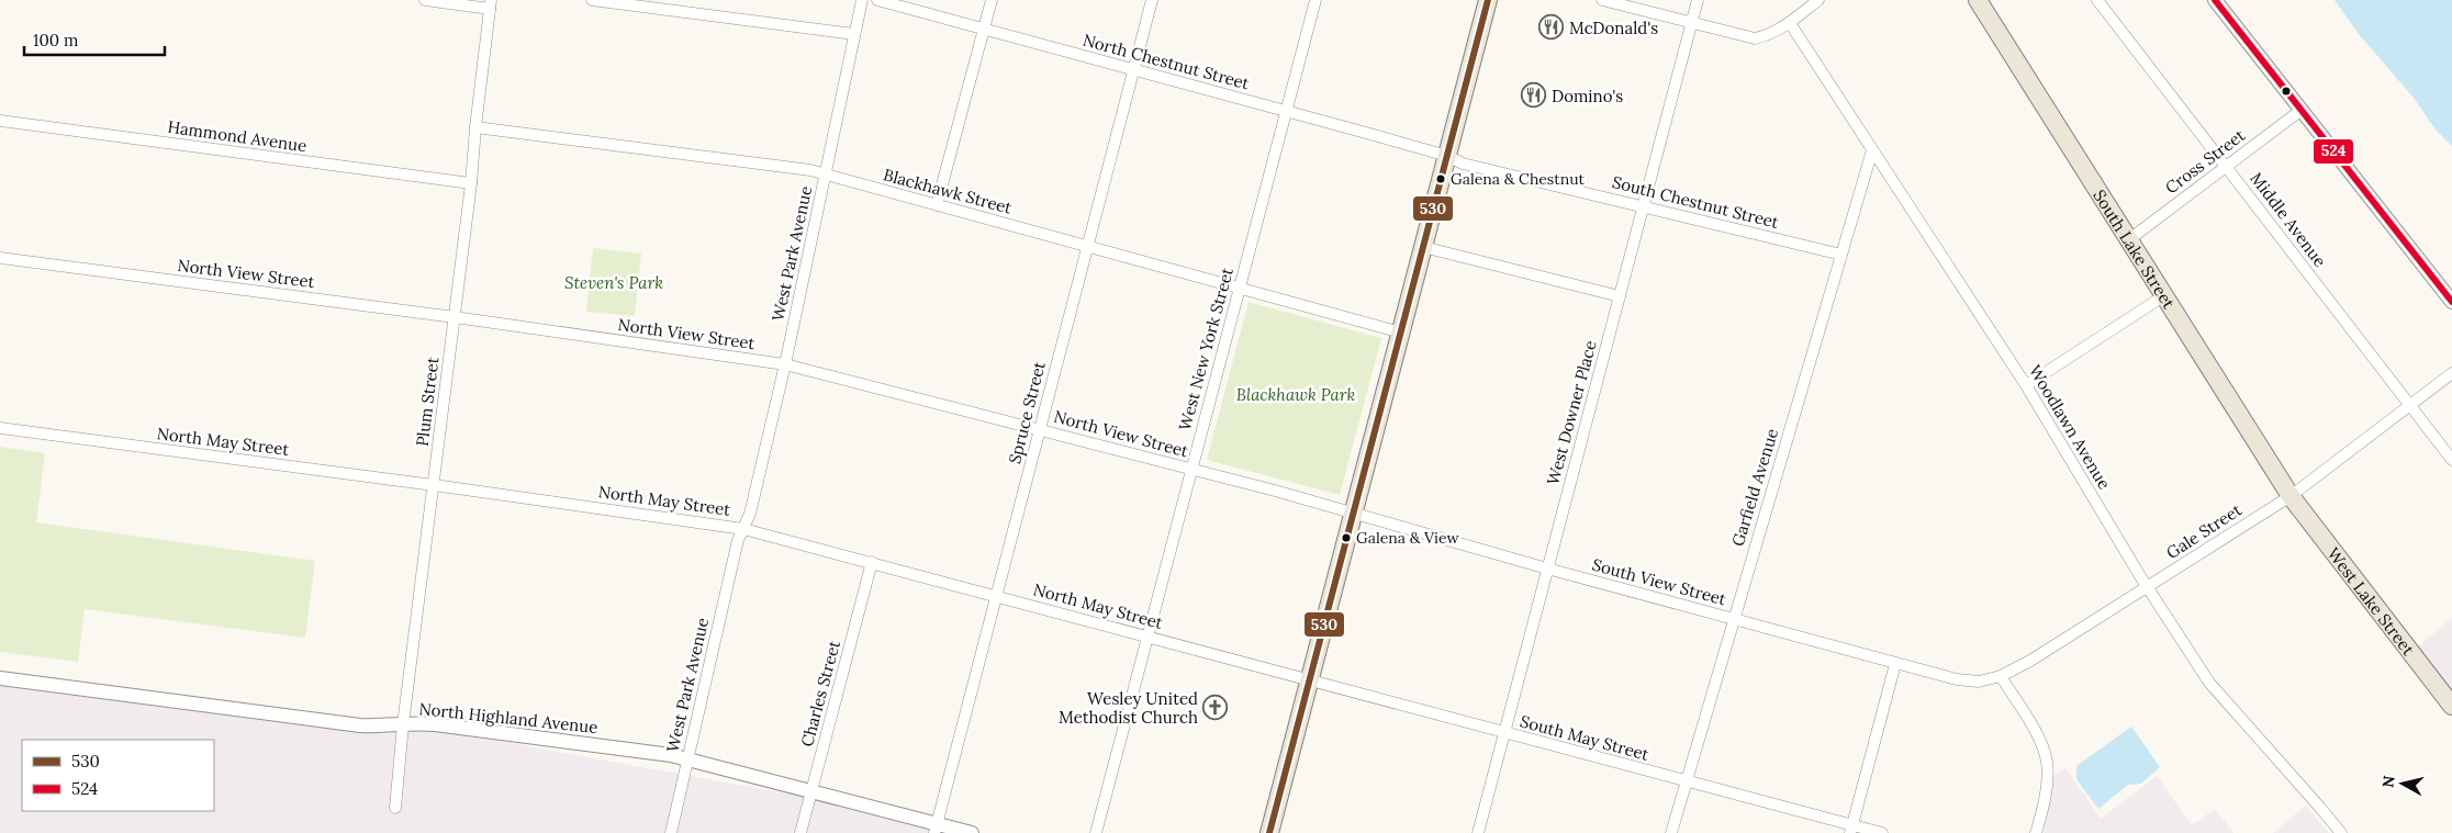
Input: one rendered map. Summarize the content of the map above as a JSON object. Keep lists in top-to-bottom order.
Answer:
{
  "streets": {
    "main road": ["South Lake Street", "West Lake Street"],
    "street": [
      "North Chestnut Street",
      "Hammond Avenue",
      "Cross Street",
      "Blackhawk Street",
      "South Chestnut Street",
      "Middle Avenue",
      "West Park Avenue",
      "North View Street",
      "West New York Street",
      "Plum Street",
      "Spruce Street",
      "West Downer Place",
      "Woodlawn Avenue",
      "North May Street",
      "Garfield Avenue",
      "Gale Street",
      "South View Street",
      "Charles Street",
      "North Highland Avenue",
      "South May Street"
    ]
  },
  "crossings": [
    ["North Chestnut Street", "South Chestnut Street"],
    ["North Chestnut Street", "West New York Street"],
    ["North Chestnut Street", "Spruce Street"],
    ["Hammond Avenue", "Plum Street"],
    ["Cross Street", "Middle Avenue"],
    ["Cross Street", "South Lake Street"],
    ["Blackhawk Street", "West Park Avenue"],
    ["Blackhawk Street", "West New York Street"],
    ["Blackhawk Street", "Plum Street"],
    ["Blackhawk Street", "Spruce Street"],
    ["South Chestnut Street", "West Downer Place"],
    ["South Chestnut Street", "Garfield Avenue"],
    ["Middle Avenue", "Gale Street"],
    ["South Lake Street", "Gale Street"],
    ["South Lake Street", "West Lake Street"],
    ["West Park Avenue", "North View Street"],
    ["West Park Avenue", "North May Street"],
    ["West Park Avenue", "North Highland Avenue"],
    ["North View Street", "West New York Street"],
    ["North View Street", "Plum Street"],
    ["North View Street", "Spruce Street"],
    ["North View Street", "South View Street"],
    ["West New York Street", "North May Street"],
    ["Plum Street", "North May Street"],
    ["Plum Street", "North Highland Avenue"],
    ["Spruce Street", "North May Street"],
    ["Spruce Street", "North Highland Avenue"],
    ["West Downer Place", "South View Street"],
    ["West Downer Place", "South May Street"],
    ["Woodlawn Avenue", "Garfield Avenue"],
    ["Woodlawn Avenue", "Gale Street"],
    ["North May Street", "Charles Street"],
    ["North May Street", "South May Street"],
    ["Garfield Avenue", "South View Street"],
    ["Garfield Avenue", "South May Street"],
    ["Gale Street", "South View Street"],
    ["Gale Street", "West Lake Street"],
    ["Charles Street", "North Highland Avenue"]
  ],
  "parks": ["Steven's Park", "Blackhawk Park"],
  "places": {
    "restaurant": ["McDonald's", "Domino's"],
    "other": ["Galena & Chestnut", "Galena & View"],
    "church": ["Wesley United Methodist Church"]
  },
  "lines": ["transit line 530", "transit line 524"],
  "legend": ["530", "524"],
  "scale_bar": "100 m",
  "north": "left"
}
